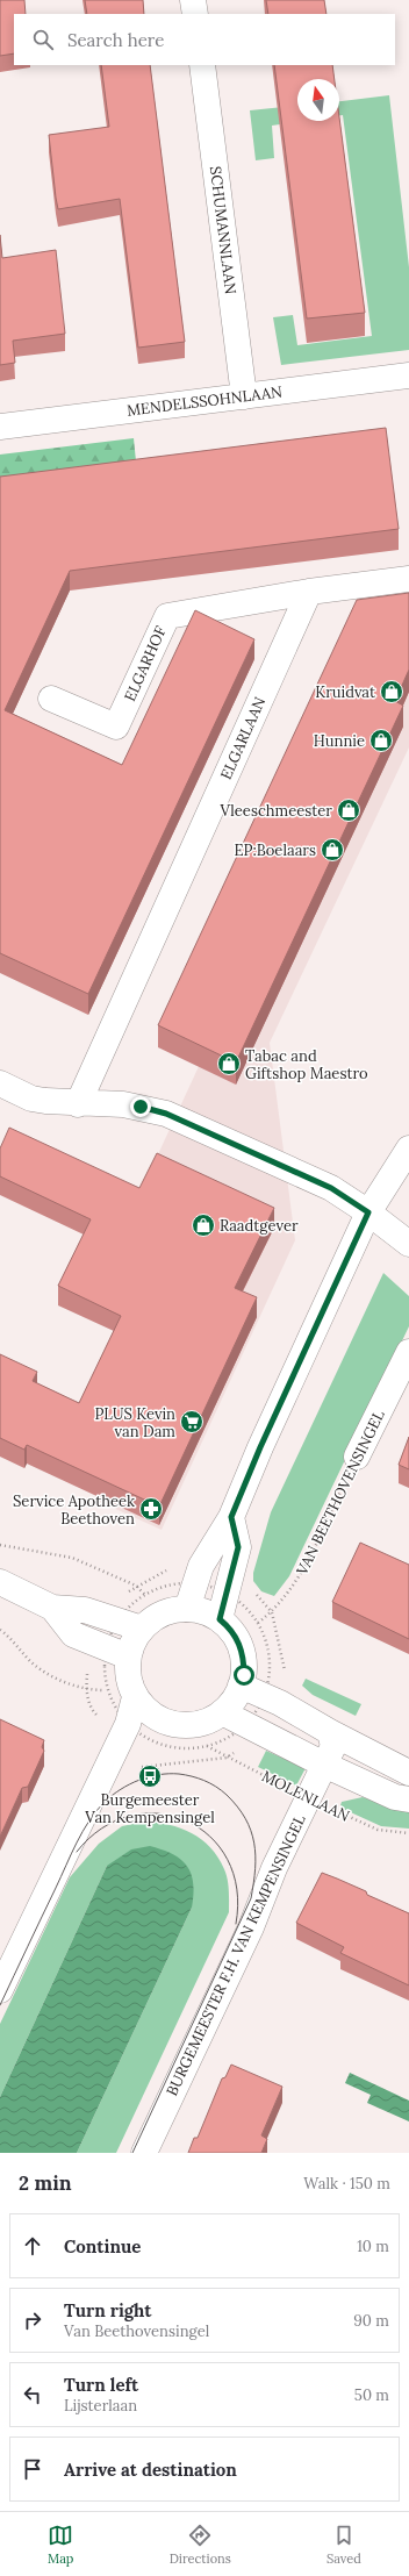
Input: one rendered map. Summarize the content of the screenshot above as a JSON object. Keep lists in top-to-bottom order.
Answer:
{
  "streets": {
    "street": [
      "SCHUMANNLAAN",
      "MENDELSSOHNLAAN",
      "ELGARHOF",
      "ELGARLAAN",
      "VAN BEETHOVENSINGEL",
      "BURGEMEESTER F.H. VAN KEMPENSINGEL"
    ],
    "path": ["MOLENLAAN"]
  },
  "crossings": [
    ["SCHUMANNLAAN", "MENDELSSOHNLAAN"],
    ["ELGARHOF", "ELGARLAAN"],
    ["MOLENLAAN", "BURGEMEESTER F.H. VAN KEMPENSINGEL"]
  ],
  "places": {
    "shop": [
      "Kruidvat",
      "Hunnie",
      "Vleeschmeester",
      "EP:Boelaars",
      "Tabac and Giftshop Maestro",
      "Raadtgever"
    ],
    "supermarket": ["PLUS Kevin van Dam"],
    "pharmacy": ["Service Apotheek Beethoven"],
    "bus stop": ["Burgemeester Van Kempensingel"]
  },
  "north": "top",
  "page": {
    "search": "Search here",
    "heading": ["2 min", "Walk · 150 m"],
    "list": [
      ["Continue", "10 m"],
      ["Turn right", "Van Beethovensingel", "90 m"],
      ["Turn left", "Lijsterlaan", "50 m"],
      "Arrive at destination"
    ],
    "nav": ["Map", "Directions", "Saved"]
  }
}
